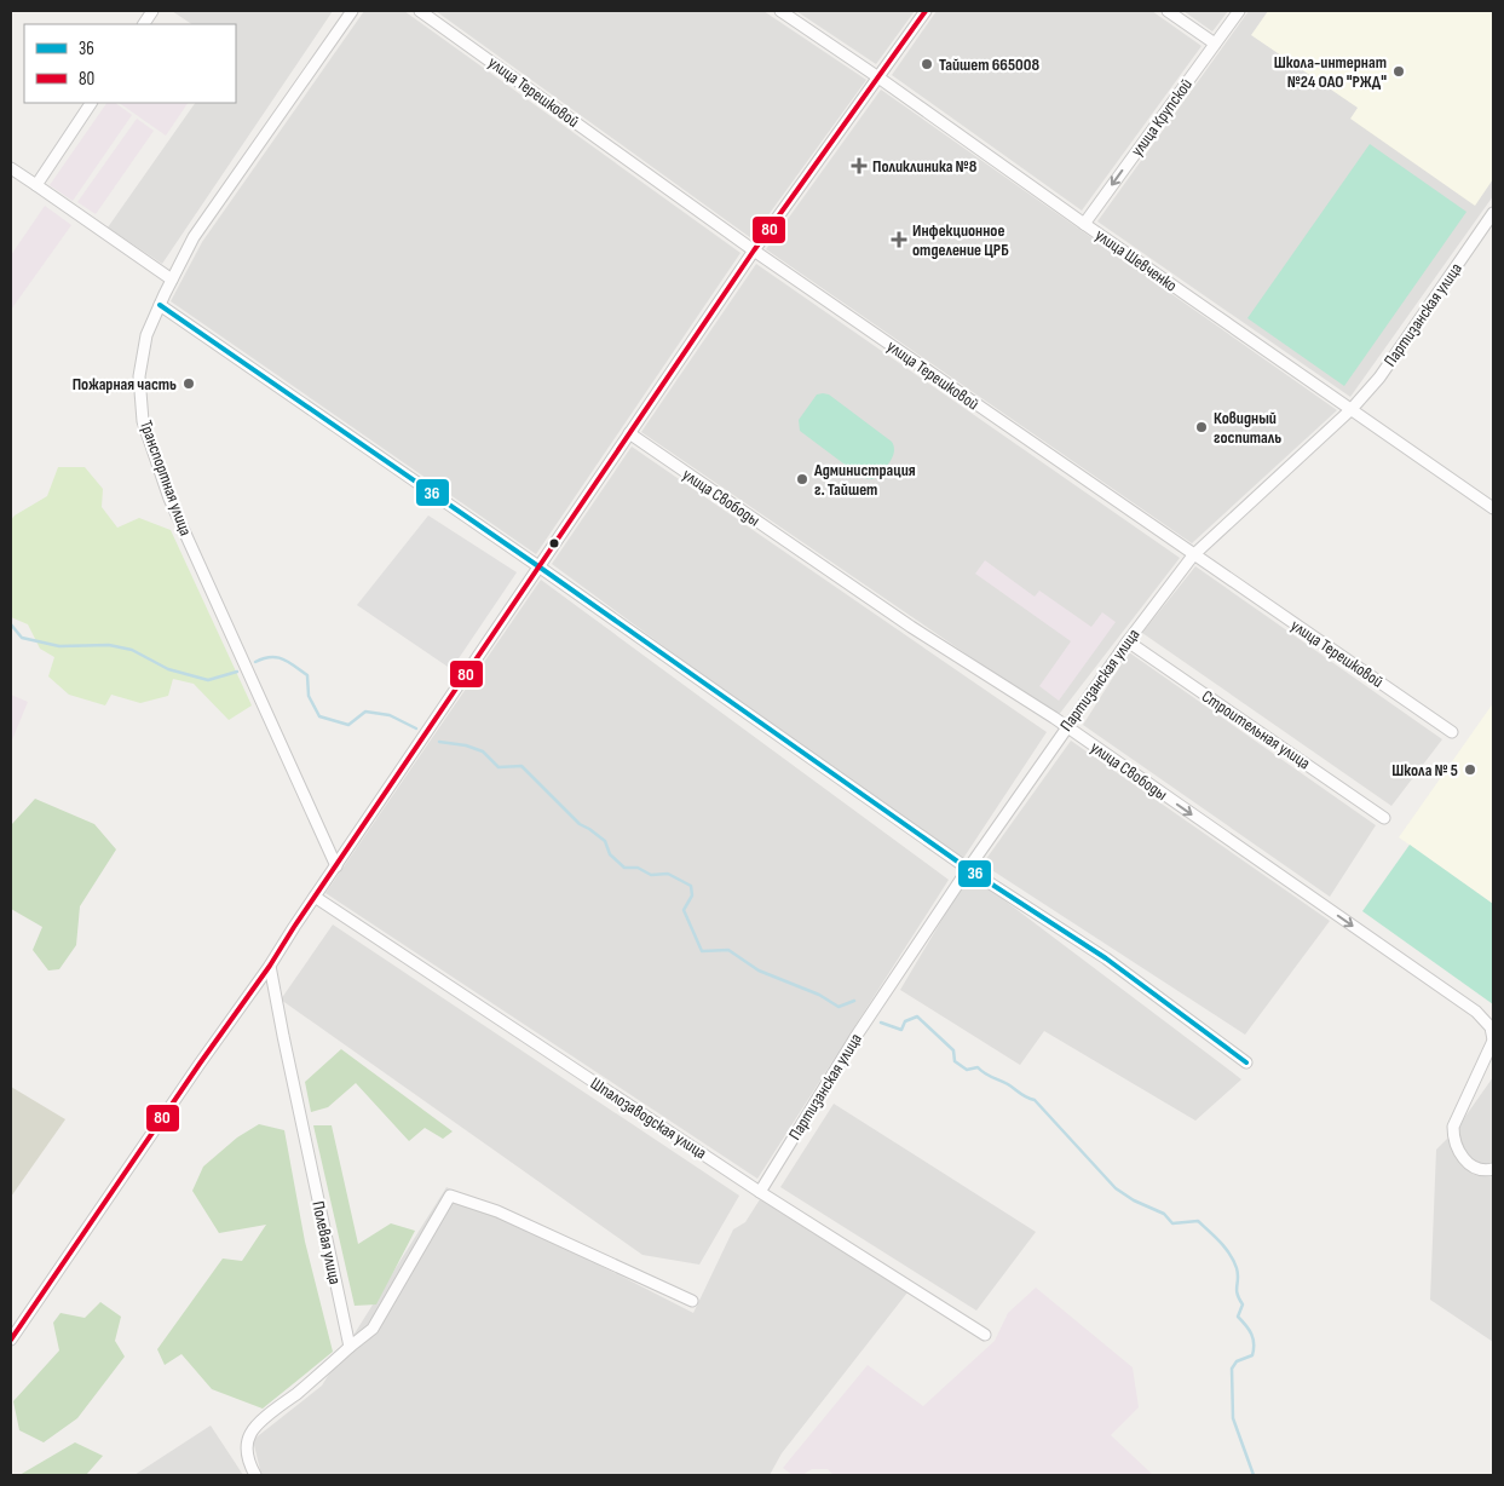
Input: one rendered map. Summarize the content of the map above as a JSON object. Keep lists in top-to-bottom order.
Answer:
{
  "streets": {
    "street": [
      "улица Терешковой",
      "улица Крупской",
      "улица Шевченко",
      "Партизанская улица",
      "Транспортная улица",
      "улица Свободы",
      "Строительная улица",
      "Шпалозаводская улица",
      "Полевая улица"
    ]
  },
  "crossings": [
    ["улица Терешковой", "Партизанская улица"],
    ["улица Крупской", "улица Шевченко"],
    ["улица Шевченко", "Партизанская улица"],
    ["Партизанская улица", "улица Свободы"],
    ["Партизанская улица", "Строительная улица"],
    ["Партизанская улица", "Шпалозаводская улица"]
  ],
  "one_way": ["улица Крупской", "улица Свободы"],
  "places": {
    "other": [
      "Тайшет 665008",
      "Школа-интернат №24 ОАО \"РЖД\"",
      "Пожарная часть",
      "Ковидный госпиталь",
      "Администрация г. Тайшет",
      "Школа № 5"
    ],
    "health": ["Поликлиника №8", "Инфекционное отделение ЦРБ"]
  },
  "lines": ["transit line 80", "transit line 36"],
  "legend": ["36", "80"]
}
